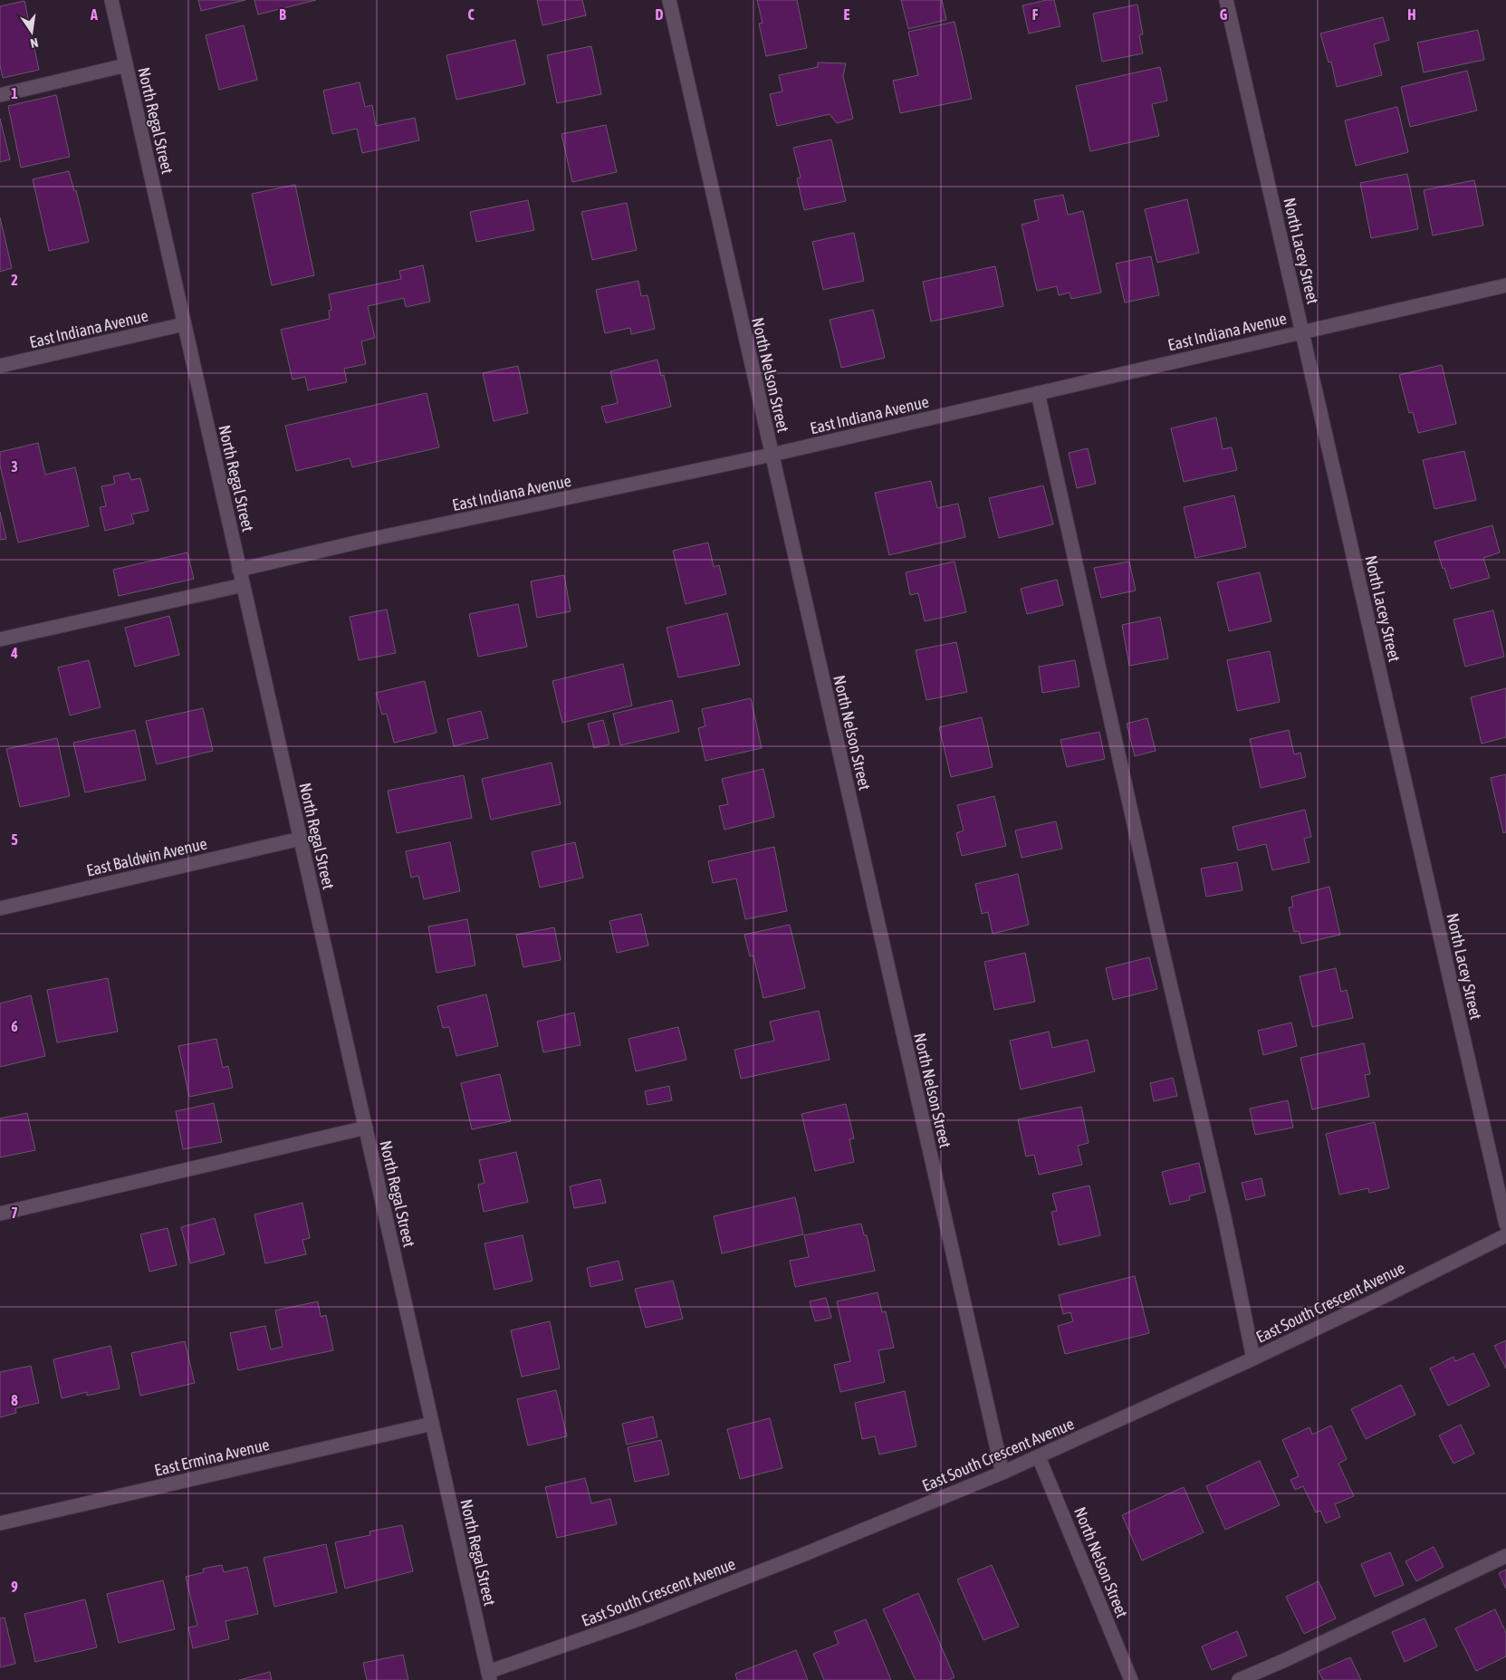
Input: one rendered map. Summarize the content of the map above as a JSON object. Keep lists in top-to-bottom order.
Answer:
{
  "streets": {
    "street": [
      "North Regal Street",
      "North Lacey Street",
      "East Indiana Avenue",
      "North Nelson Street",
      "East Baldwin Avenue",
      "East South Crescent Avenue",
      "East Ermina Avenue"
    ]
  },
  "crossings": [
    ["North Regal Street", "East Indiana Avenue"],
    ["North Regal Street", "East Baldwin Avenue"],
    ["North Regal Street", "East South Crescent Avenue"],
    ["North Regal Street", "East Ermina Avenue"],
    ["North Lacey Street", "East Indiana Avenue"],
    ["East Indiana Avenue", "North Nelson Street"],
    ["North Nelson Street", "East South Crescent Avenue"]
  ],
  "north": "bottom",
  "grid": {
    "columns": [
      "A",
      "B",
      "C",
      "D",
      "E",
      "F",
      "G",
      "H"
    ],
    "rows": [
      "1",
      "2",
      "3",
      "4",
      "5",
      "6",
      "7",
      "8",
      "9"
    ]
  }
}
